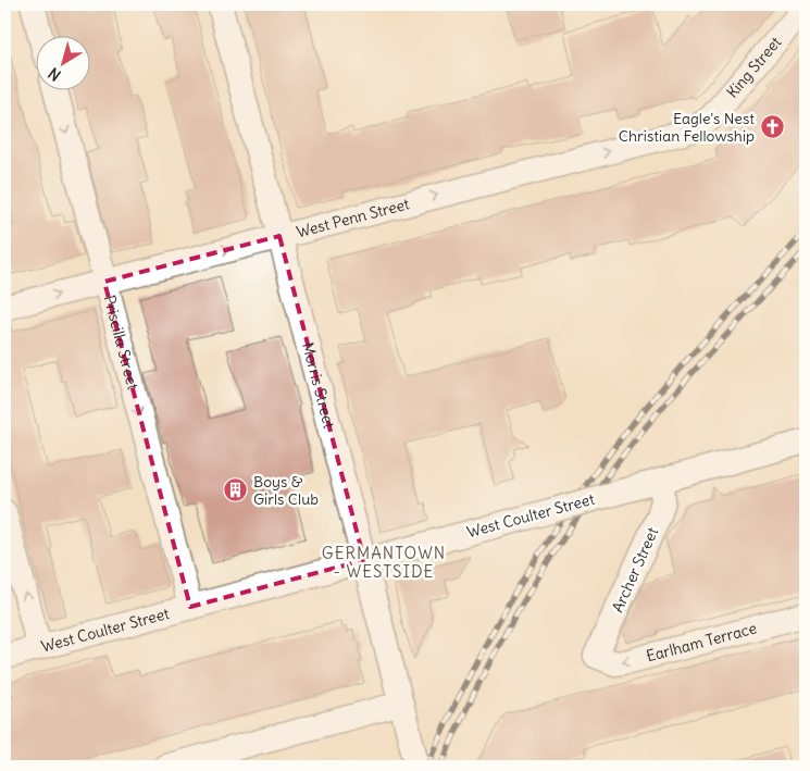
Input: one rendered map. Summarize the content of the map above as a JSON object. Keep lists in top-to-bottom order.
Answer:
{
  "streets": {
    "street": [
      "King Street",
      "West Penn Street",
      "Priscilla Street",
      "Morris Street",
      "West Coulter Street",
      "Archer Street",
      "Earlham Terrace"
    ]
  },
  "crossings": [
    ["King Street", "West Penn Street"],
    ["West Penn Street", "Priscilla Street"],
    ["West Penn Street", "Morris Street"],
    ["Priscilla Street", "West Coulter Street"],
    ["Morris Street", "West Coulter Street"],
    ["West Coulter Street", "Archer Street"],
    ["Archer Street", "Earlham Terrace"]
  ],
  "one_way": ["West Penn Street", "Priscilla Street", "Earlham Terrace"],
  "districts": ["GERMANTOWN - WESTSIDE"],
  "places": {
    "church": ["Eagle's Nest Christian Fellowship"],
    "building": ["Boys & Girls Club"]
  },
  "north": "bottom left"
}
